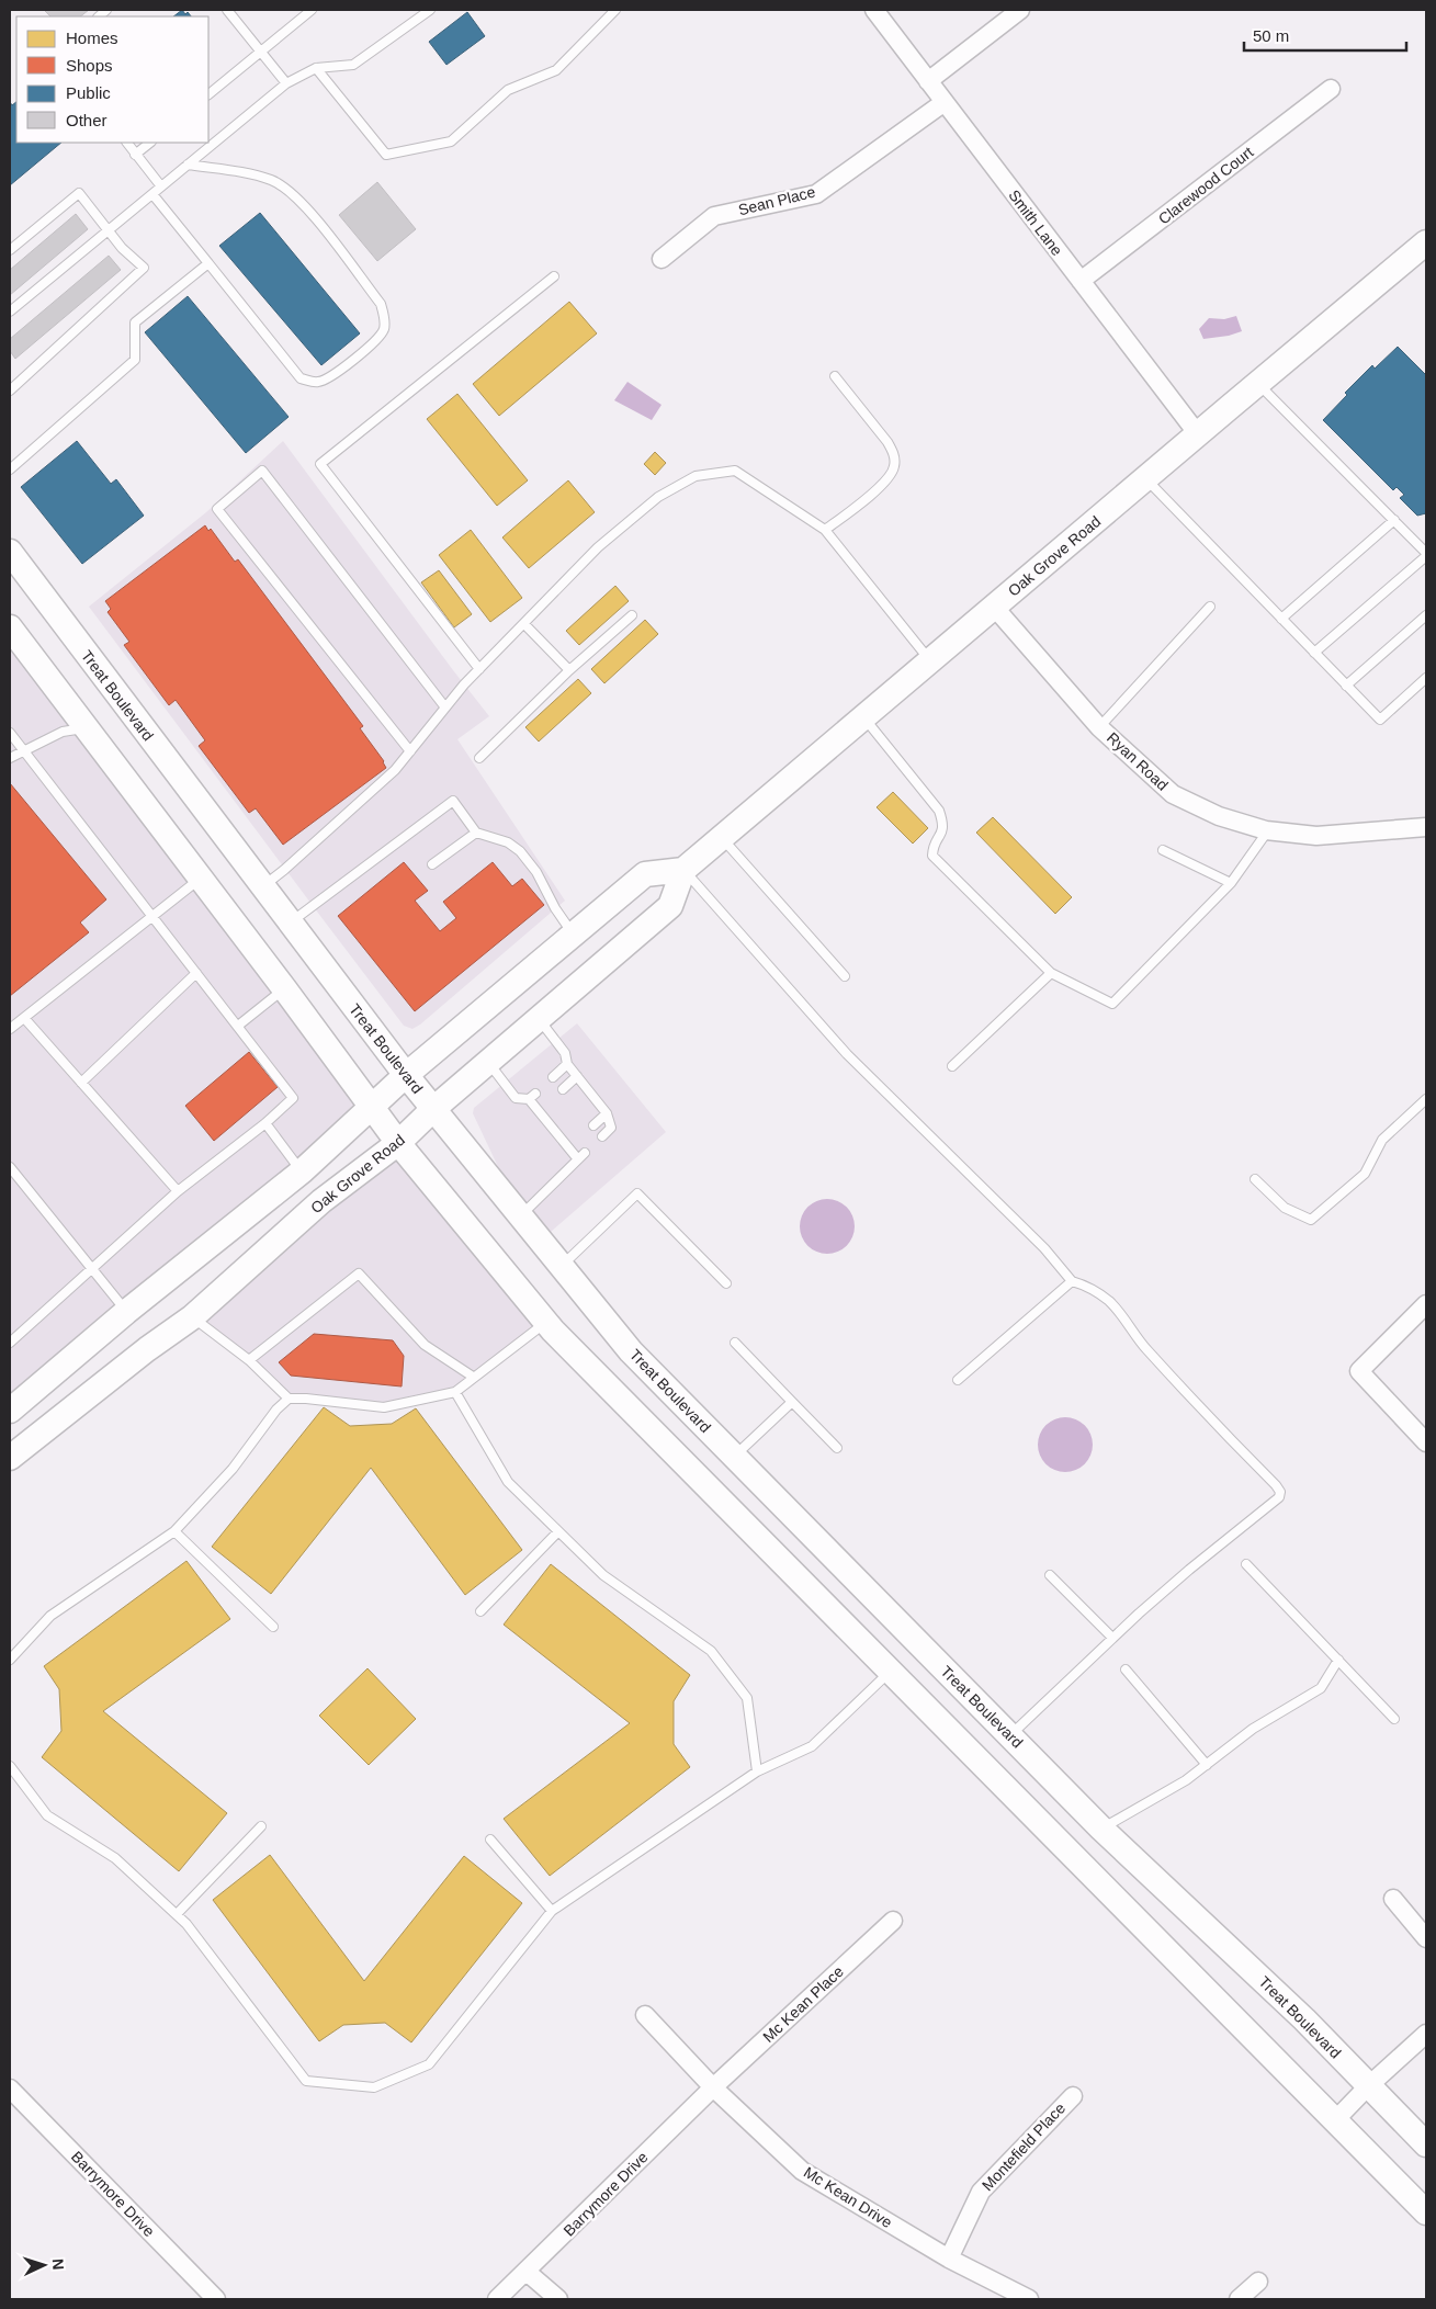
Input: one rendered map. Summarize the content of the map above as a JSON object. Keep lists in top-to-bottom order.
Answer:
{
  "streets": {
    "main road": ["Oak Grove Road", "Treat Boulevard"],
    "street": [
      "Clarewood Court",
      "Sean Place",
      "Smith Lane",
      "Ryan Road",
      "Mc Kean Place",
      "Montefield Place",
      "Barrymore Drive",
      "Mc Kean Drive"
    ]
  },
  "crossings": [
    ["Clarewood Court", "Smith Lane"],
    ["Sean Place", "Smith Lane"],
    ["Smith Lane", "Oak Grove Road"],
    ["Oak Grove Road", "Treat Boulevard"],
    ["Oak Grove Road", "Ryan Road"],
    ["Mc Kean Place", "Barrymore Drive"],
    ["Mc Kean Place", "Mc Kean Drive"],
    ["Montefield Place", "Mc Kean Drive"],
    ["Barrymore Drive", "Mc Kean Drive"]
  ],
  "legend": [
    "Homes",
    "Shops",
    "Public",
    "Other"
  ],
  "scale_bar": "50 m",
  "north": "right"
}
